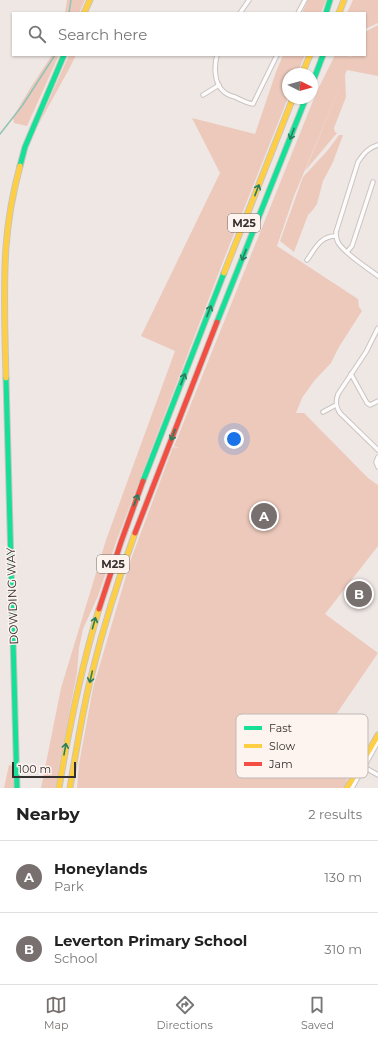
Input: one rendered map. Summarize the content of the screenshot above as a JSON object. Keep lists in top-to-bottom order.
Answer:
{
  "streets": {
    "main road": ["M25", "DOWDING WAY"]
  },
  "legend": ["Fast", "Slow", "Jam"],
  "scale_bar": "100 m",
  "north": "right",
  "page": {
    "search": "Search here",
    "pins": ["A", "B"],
    "scale": "100 m",
    "heading": ["Nearby", "2 results"],
    "list": [
      {
        "mark": "A",
        "name": "Honeylands",
        "note": "Park",
        "value": "130 m"
      },
      {
        "mark": "B",
        "name": "Leverton Primary School",
        "note": "School",
        "value": "310 m"
      }
    ],
    "nav": ["Map", "Directions", "Saved"]
  }
}
